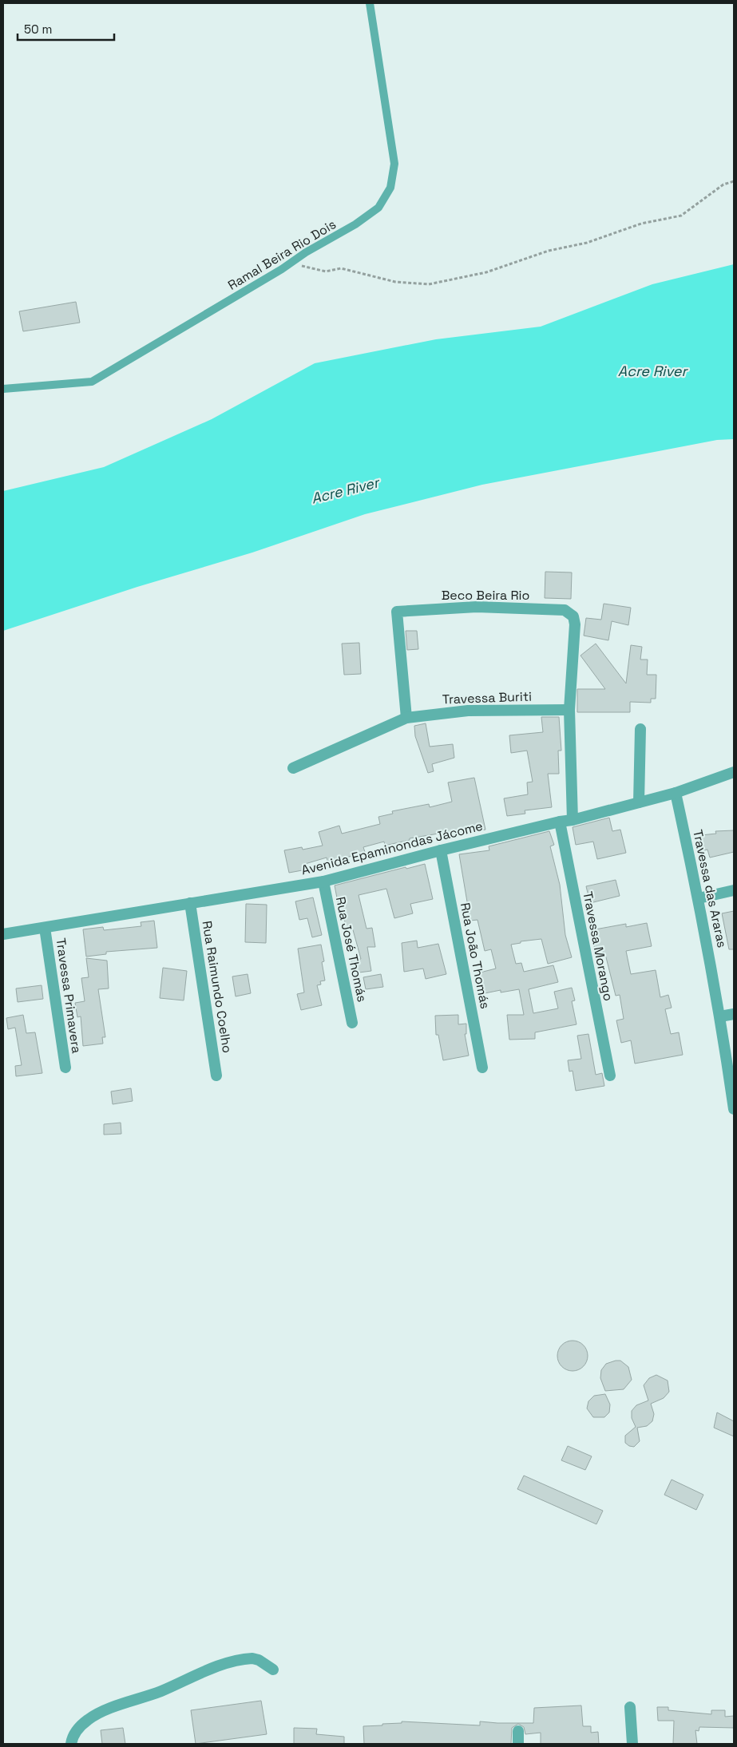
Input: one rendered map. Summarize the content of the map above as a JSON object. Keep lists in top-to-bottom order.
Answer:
{
  "streets": {
    "street": [
      "Beco Beira Rio",
      "Travessa Buriti",
      "Avenida Epaminondas Jácome",
      "Travessa das Araras",
      "Travessa Morango",
      "Rua José Thomás",
      "Rua João Thomás",
      "Rua Raimundo Coelho",
      "Travessa Primavera"
    ],
    "lane": ["Ramal Beira Rio Dois"]
  },
  "crossings": [
    ["Beco Beira Rio", "Travessa Buriti"],
    ["Avenida Epaminondas Jácome", "Travessa das Araras"],
    ["Avenida Epaminondas Jácome", "Travessa Morango"],
    ["Avenida Epaminondas Jácome", "Rua José Thomás"],
    ["Avenida Epaminondas Jácome", "Rua João Thomás"],
    ["Avenida Epaminondas Jácome", "Rua Raimundo Coelho"],
    ["Avenida Epaminondas Jácome", "Travessa Primavera"]
  ],
  "water": ["Acre River"],
  "scale_bar": "50 m"
}
